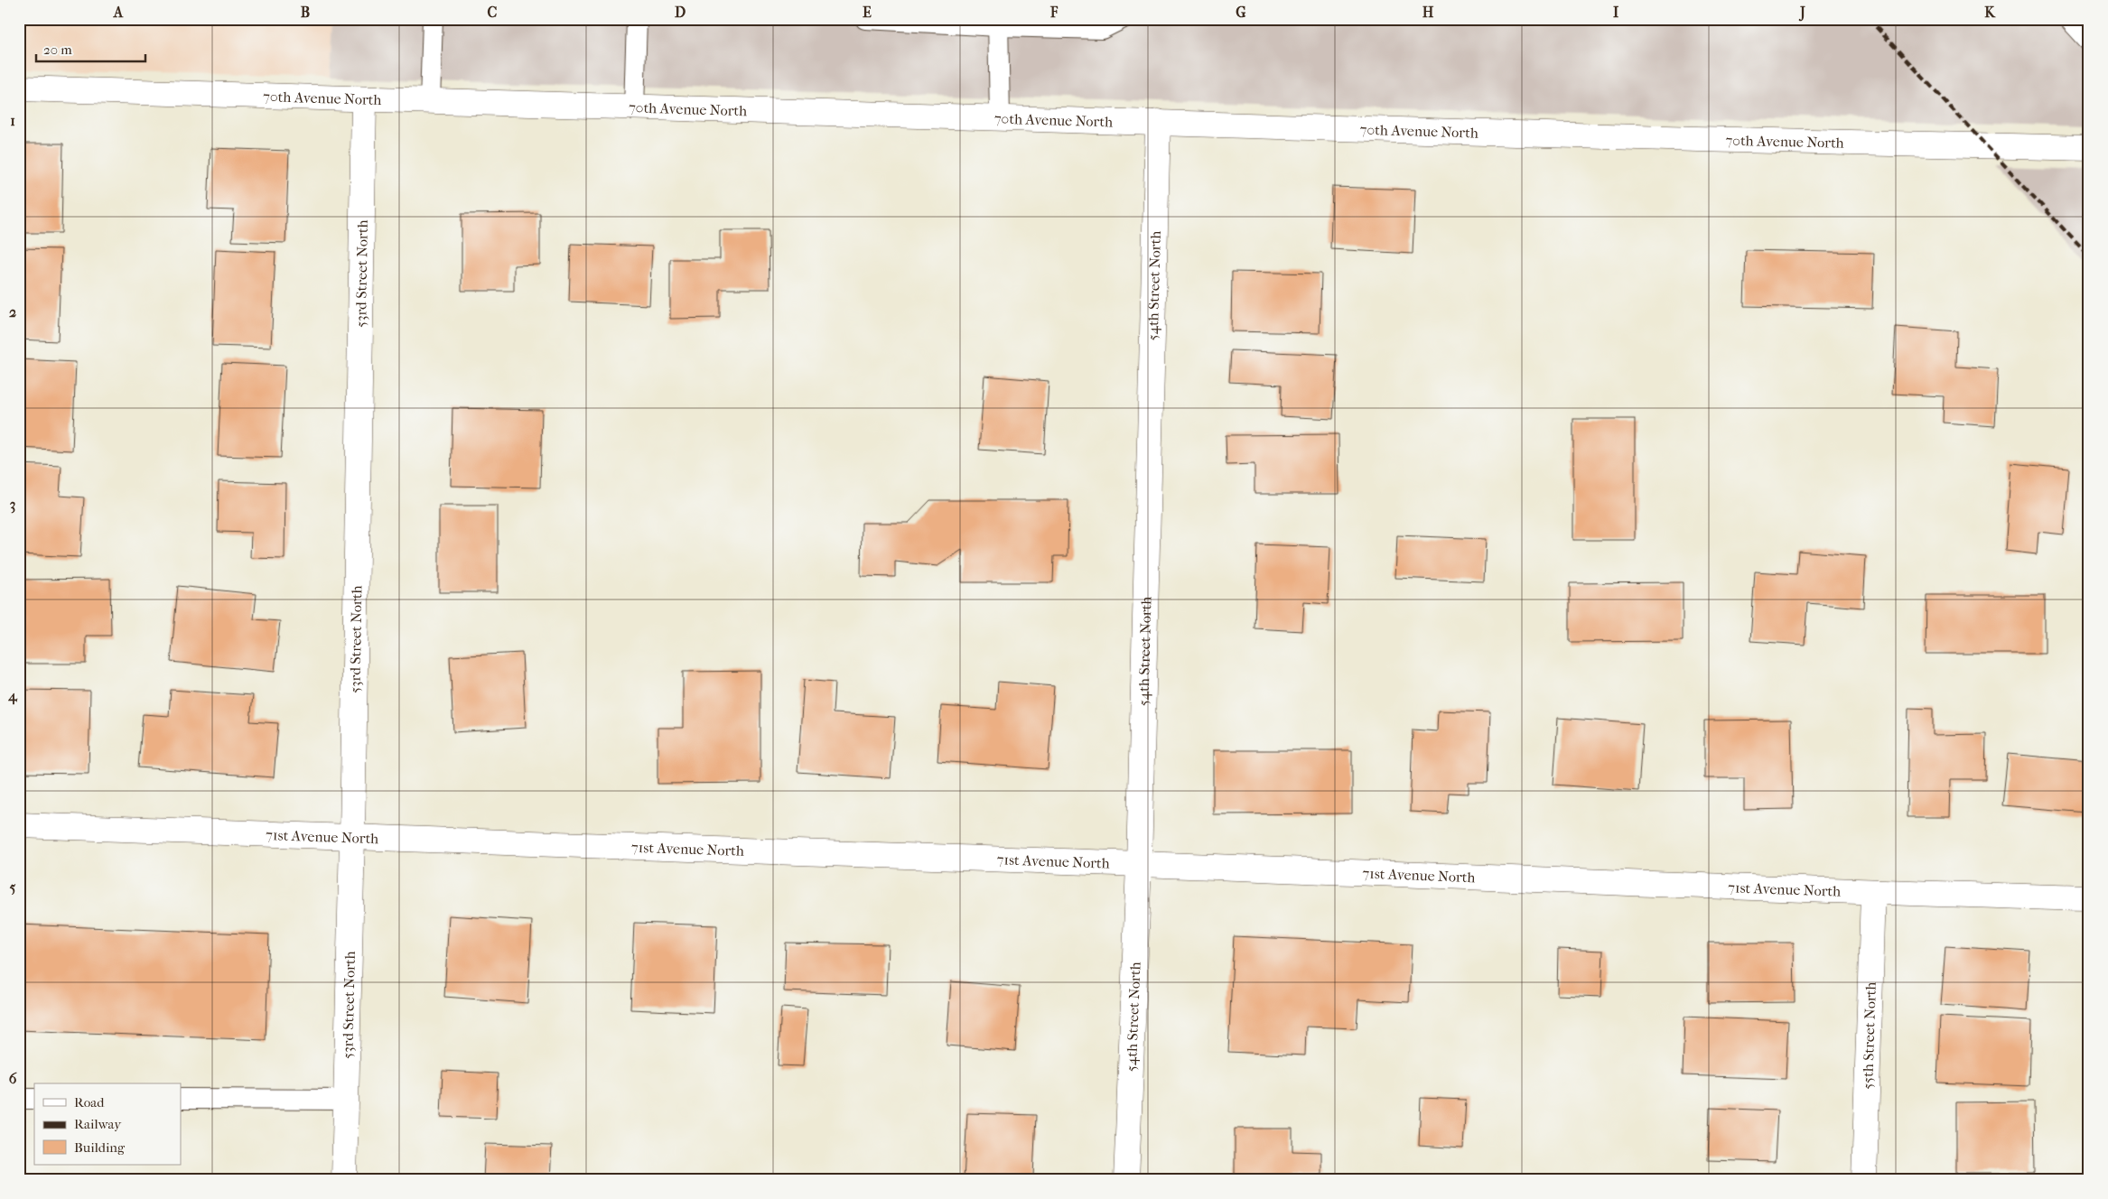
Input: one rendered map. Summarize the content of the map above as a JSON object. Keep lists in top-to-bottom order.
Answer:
{
  "streets": {
    "street": [
      "70th Avenue North",
      "53rd Street North",
      "54th Street North",
      "71st Avenue North",
      "55th Street North"
    ]
  },
  "crossings": [
    ["70th Avenue North", "53rd Street North"],
    ["70th Avenue North", "54th Street North"],
    ["53rd Street North", "71st Avenue North"],
    ["54th Street North", "71st Avenue North"],
    ["71st Avenue North", "55th Street North"]
  ],
  "legend": ["Road", "Railway", "Building"],
  "scale_bar": "20 m",
  "grid": {
    "columns": [
      "A",
      "B",
      "C",
      "D",
      "E",
      "F",
      "G",
      "H",
      "I",
      "J",
      "K"
    ],
    "rows": [
      "1",
      "2",
      "3",
      "4",
      "5",
      "6"
    ]
  }
}
